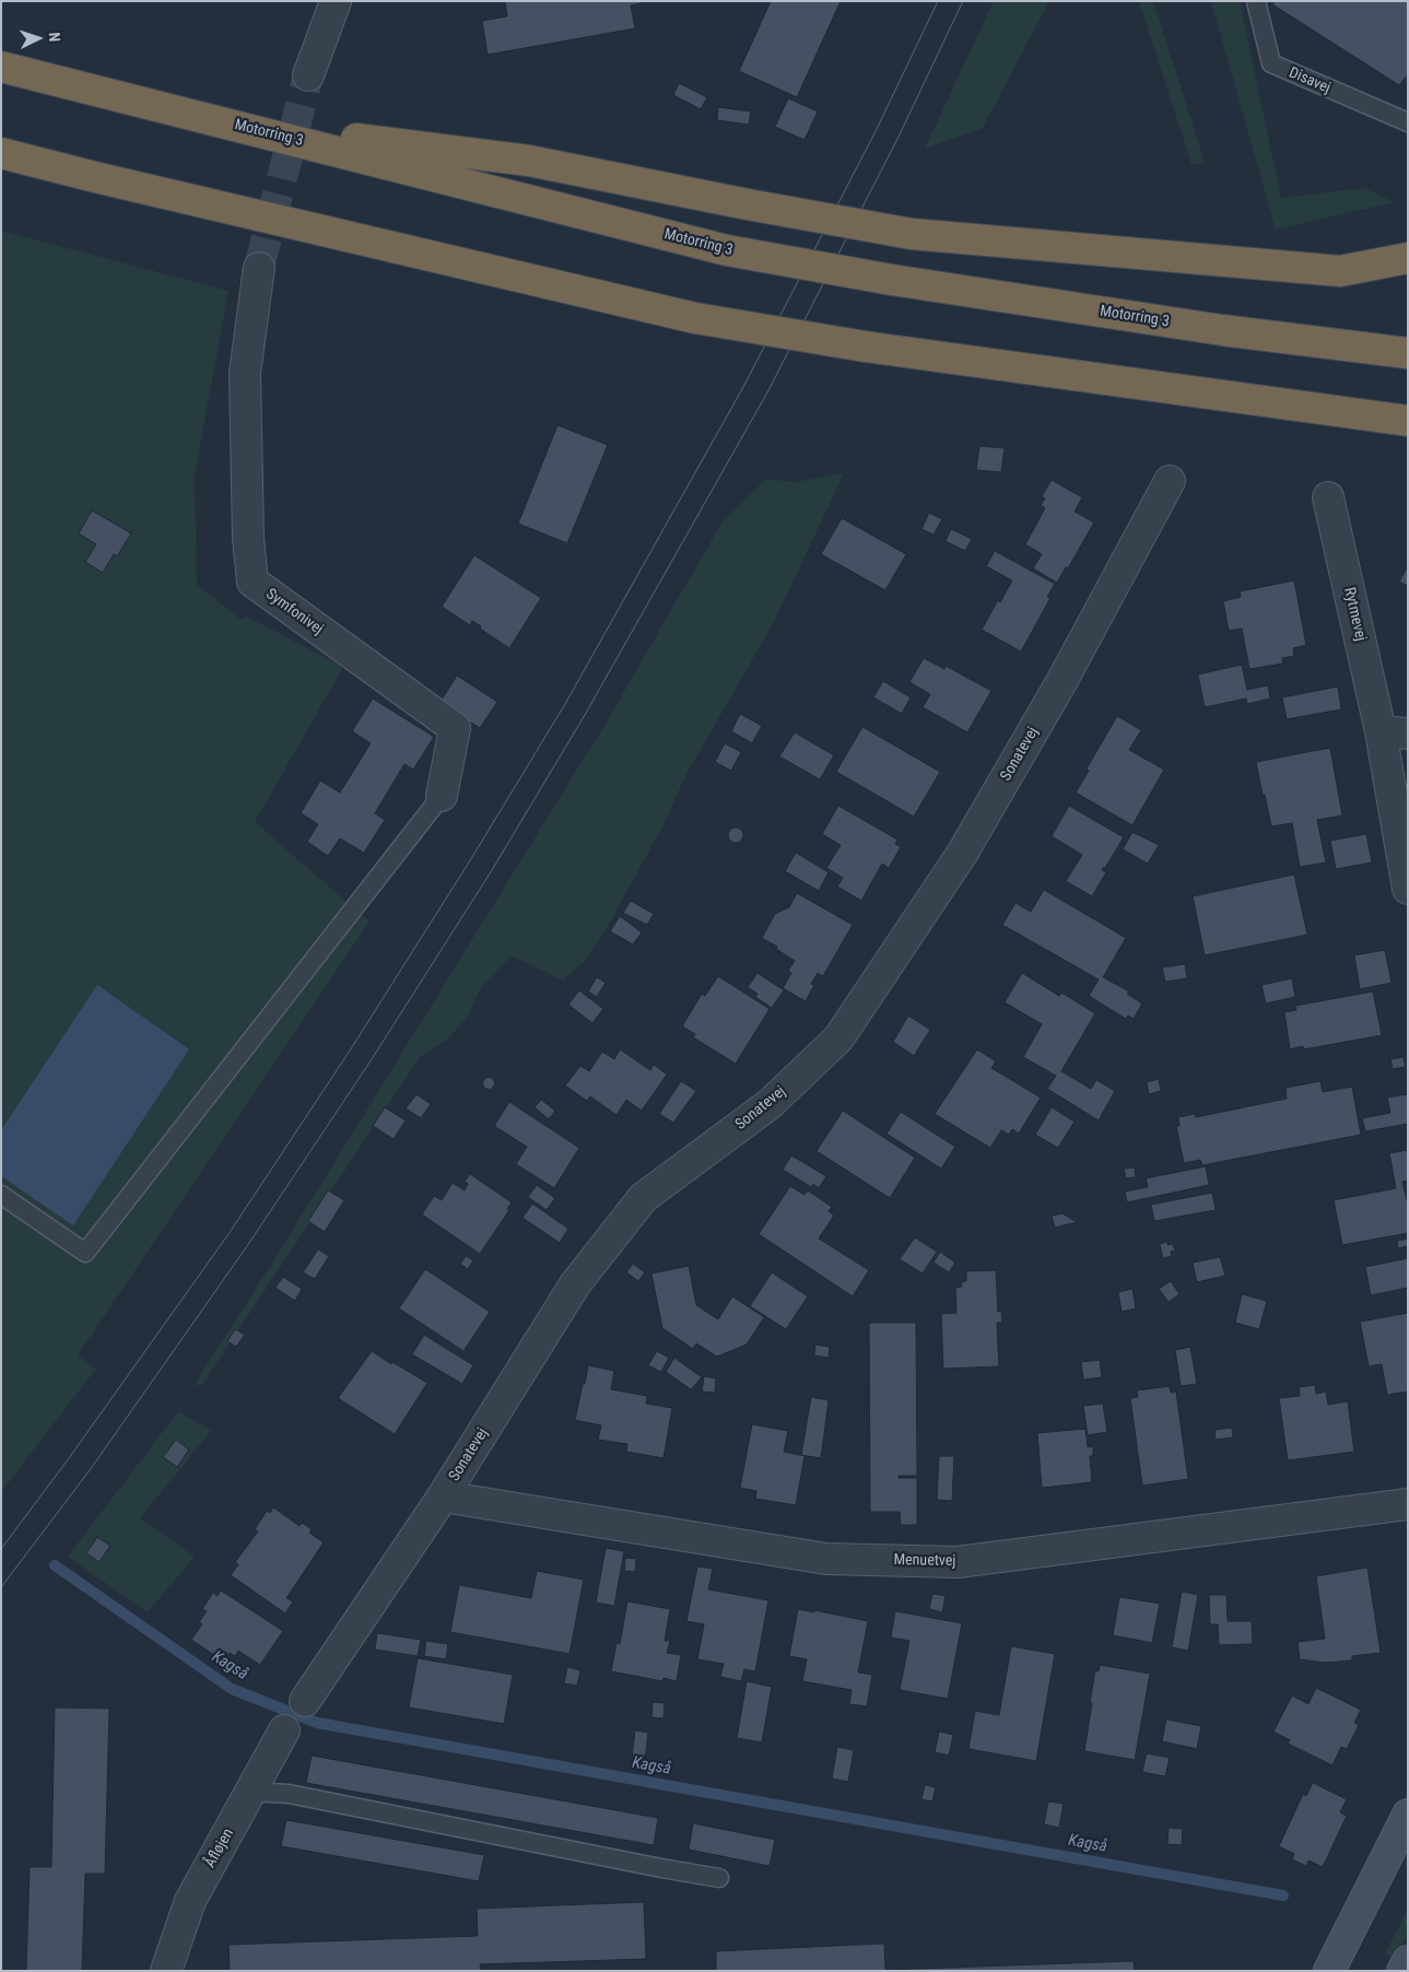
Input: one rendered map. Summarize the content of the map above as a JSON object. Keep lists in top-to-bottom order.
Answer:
{
  "streets": {
    "highway": ["Motorring 3"],
    "street": [
      "Symfonivej",
      "Rytmevej",
      "Sonatevej",
      "Menuetvej",
      "Åfløjen"
    ],
    "lane": ["Disavej"]
  },
  "crossings": [
    ["Sonatevej", "Menuetvej"]
  ],
  "water": ["Kagså"],
  "north": "right"
}
